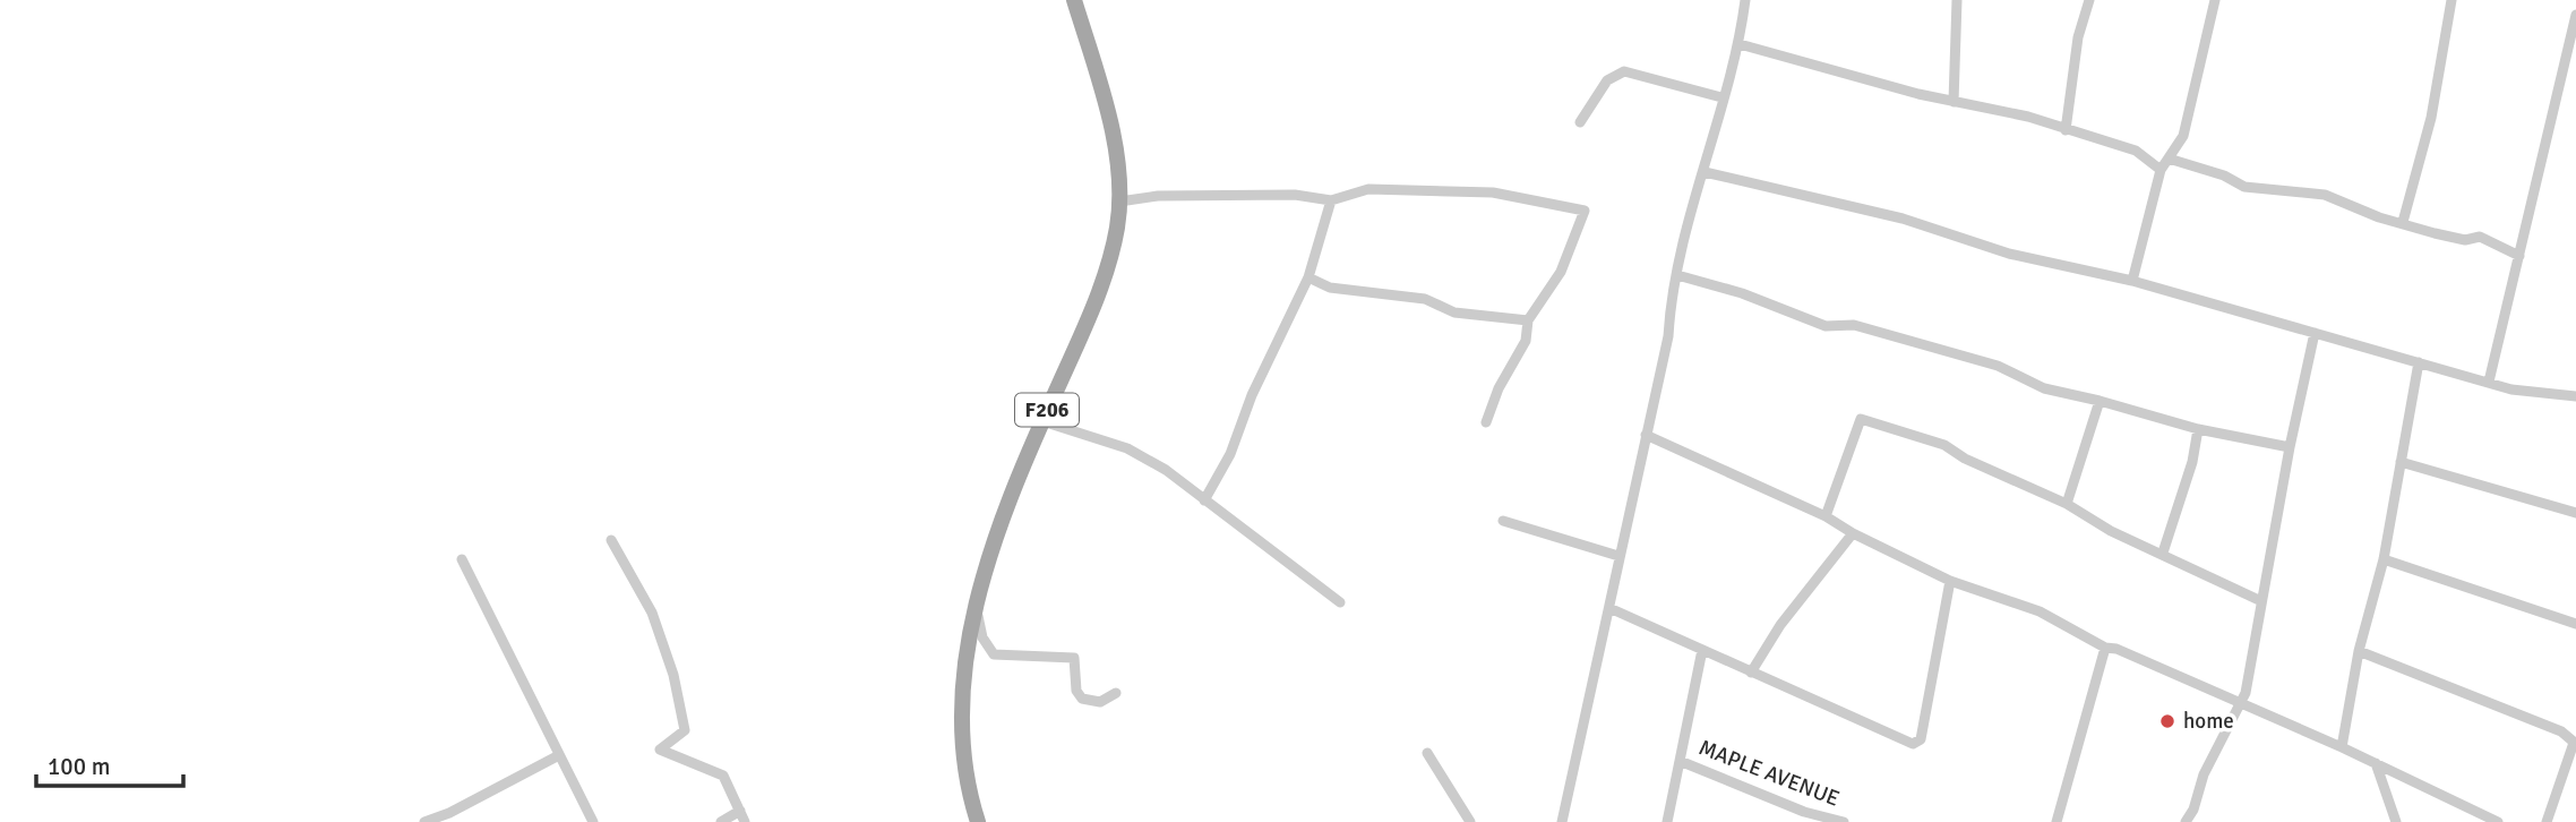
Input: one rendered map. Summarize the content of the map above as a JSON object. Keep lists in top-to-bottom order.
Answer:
{
  "streets": {
    "main road": ["F206"],
    "street": ["MAPLE AVENUE"]
  },
  "places": ["home"],
  "scale_bar": "100 m"
}
